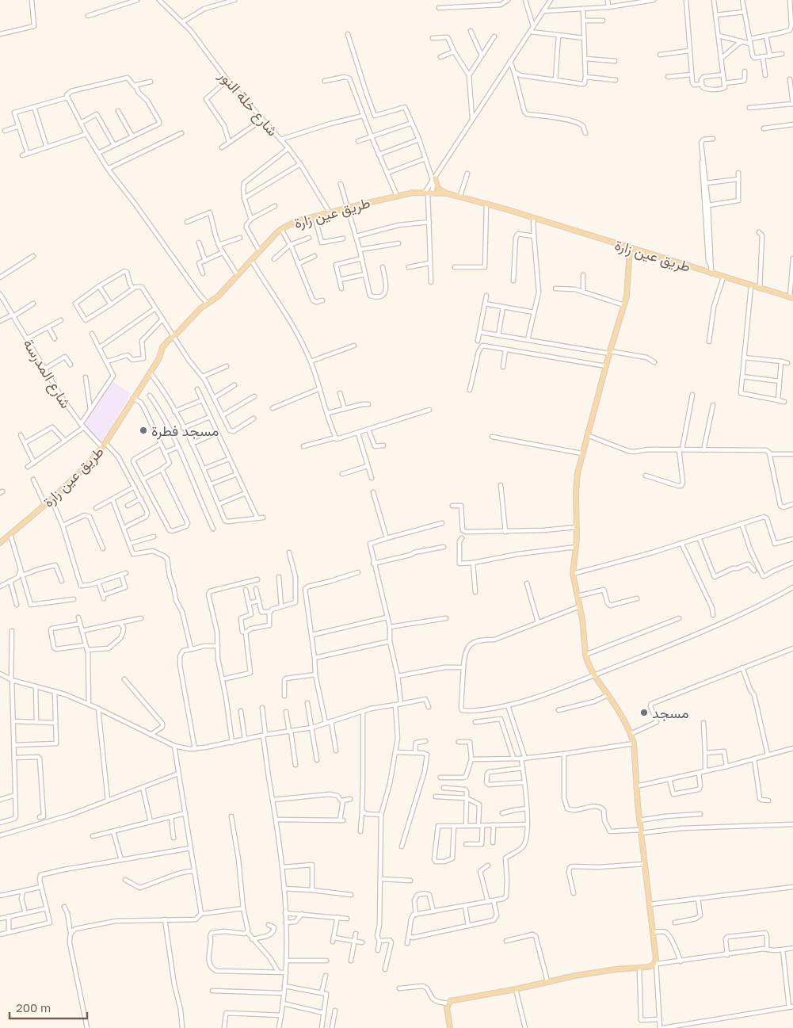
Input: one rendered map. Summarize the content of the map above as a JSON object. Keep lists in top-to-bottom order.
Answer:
{
  "streets": {
    "main road": ["طريق عين زارة"],
    "street": ["شارع خلة النور", "شارع المدرسة"]
  },
  "crossings": [
    ["شارع خلة النور", "طريق عين زارة"],
    ["طريق عين زارة", "شارع المدرسة"]
  ],
  "places": ["مسجد فطرة", "مسجد"],
  "scale_bar": "200 m"
}
